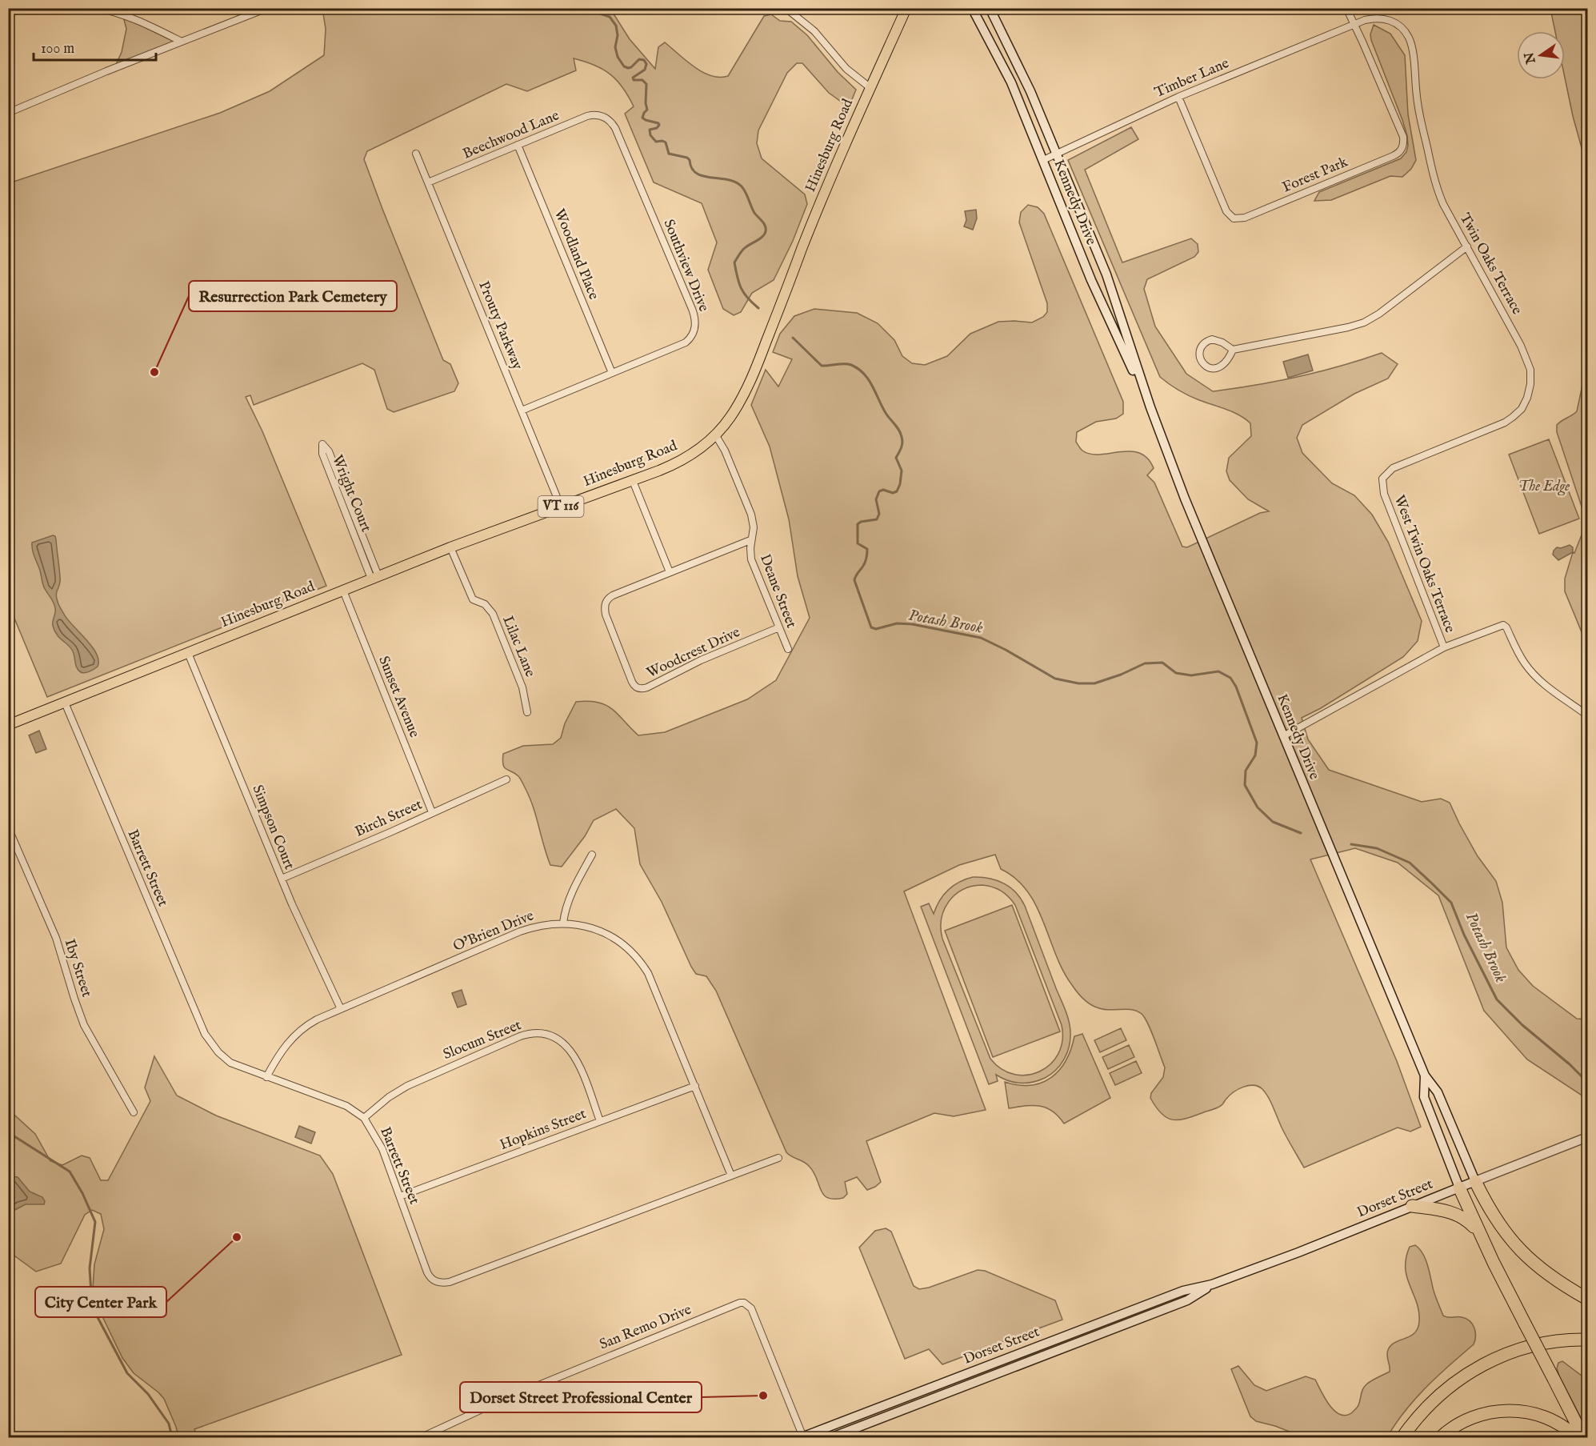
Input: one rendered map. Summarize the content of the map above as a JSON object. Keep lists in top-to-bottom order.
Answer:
{
  "streets": {
    "main road": [
      "Hinesburg Road",
      "Kennedy Drive",
      "VT 116",
      "Dorset Street"
    ],
    "street": [
      "Timber Lane",
      "Beechwood Lane",
      "Forest Park",
      "Woodland Place",
      "Twin Oaks Terrace",
      "Southview Drive",
      "Prouty Parkway",
      "Wright Court",
      "West Twin Oaks Terrace",
      "Deane Street",
      "Lilac Lane",
      "Woodcrest Drive",
      "Sunset Avenue",
      "Birch Street",
      "Simpson Court",
      "Barrett Street",
      "O'Brien Drive",
      "Iby Street",
      "Slocum Street",
      "Hopkins Street",
      "San Remo Drive"
    ]
  },
  "crossings": [
    ["Timber Lane", "Forest Park"],
    ["Timber Lane", "Kennedy Drive"],
    ["Timber Lane", "Twin Oaks Terrace"],
    ["Beechwood Lane", "Woodland Place"],
    ["Beechwood Lane", "Southview Drive"],
    ["Beechwood Lane", "Prouty Parkway"],
    ["Hinesburg Road", "Prouty Parkway"],
    ["Hinesburg Road", "Wright Court"],
    ["Hinesburg Road", "Deane Street"],
    ["Hinesburg Road", "Lilac Lane"],
    ["Hinesburg Road", "Sunset Avenue"],
    ["Hinesburg Road", "Simpson Court"],
    ["Hinesburg Road", "Barrett Street"],
    ["Forest Park", "Twin Oaks Terrace"],
    ["Kennedy Drive", "West Twin Oaks Terrace"],
    ["Kennedy Drive", "Dorset Street"],
    ["Woodland Place", "Southview Drive"],
    ["Twin Oaks Terrace", "West Twin Oaks Terrace"],
    ["Southview Drive", "Prouty Parkway"],
    ["Deane Street", "Woodcrest Drive"],
    ["Sunset Avenue", "Birch Street"],
    ["Birch Street", "Simpson Court"],
    ["Simpson Court", "O'Brien Drive"],
    ["Barrett Street", "O'Brien Drive"],
    ["Barrett Street", "Slocum Street"],
    ["Barrett Street", "Hopkins Street"],
    ["O'Brien Drive", "Hopkins Street"],
    ["Slocum Street", "Hopkins Street"],
    ["Dorset Street", "San Remo Drive"]
  ],
  "water": ["Potash Brook"],
  "parks": ["The Edge"],
  "places": ["Resurrection Park Cemetery", "City Center Park", "Dorset Street Professional Center"],
  "scale_bar": "100 m",
  "north": "left"
}
